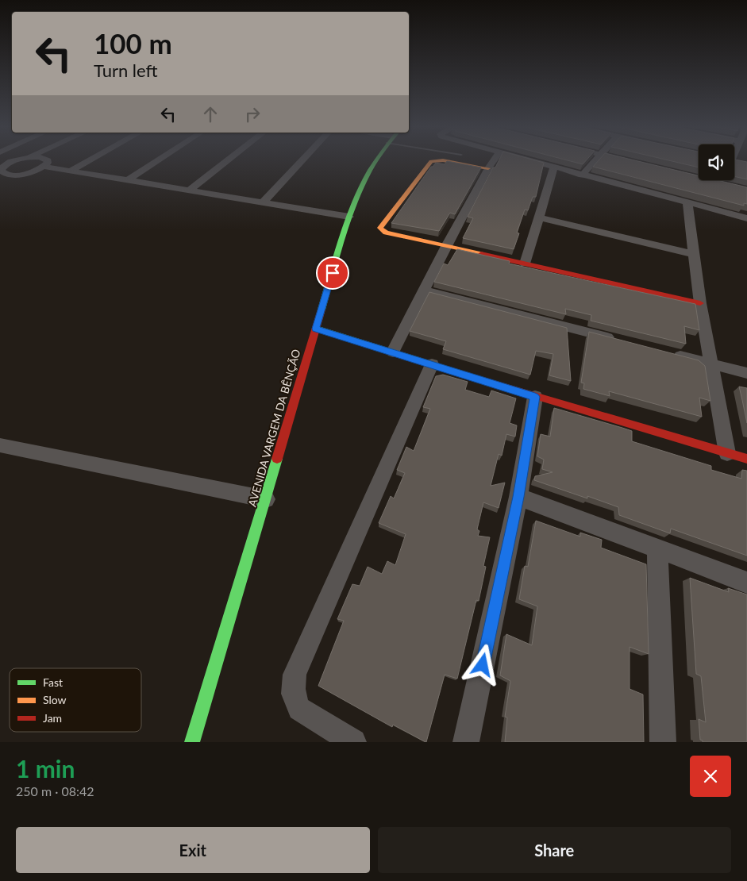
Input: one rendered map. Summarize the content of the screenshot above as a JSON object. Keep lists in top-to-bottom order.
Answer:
{
  "streets": {
    "street": ["AVENIDA VARGEM DA BÊNÇÃO"]
  },
  "legend": ["Fast", "Slow", "Jam"],
  "page": {
    "turn": ["100 m", "Turn left"],
    "heading": ["1 min", "250 m · 08:42"],
    "buttons": ["Exit", "Share"]
  }
}
